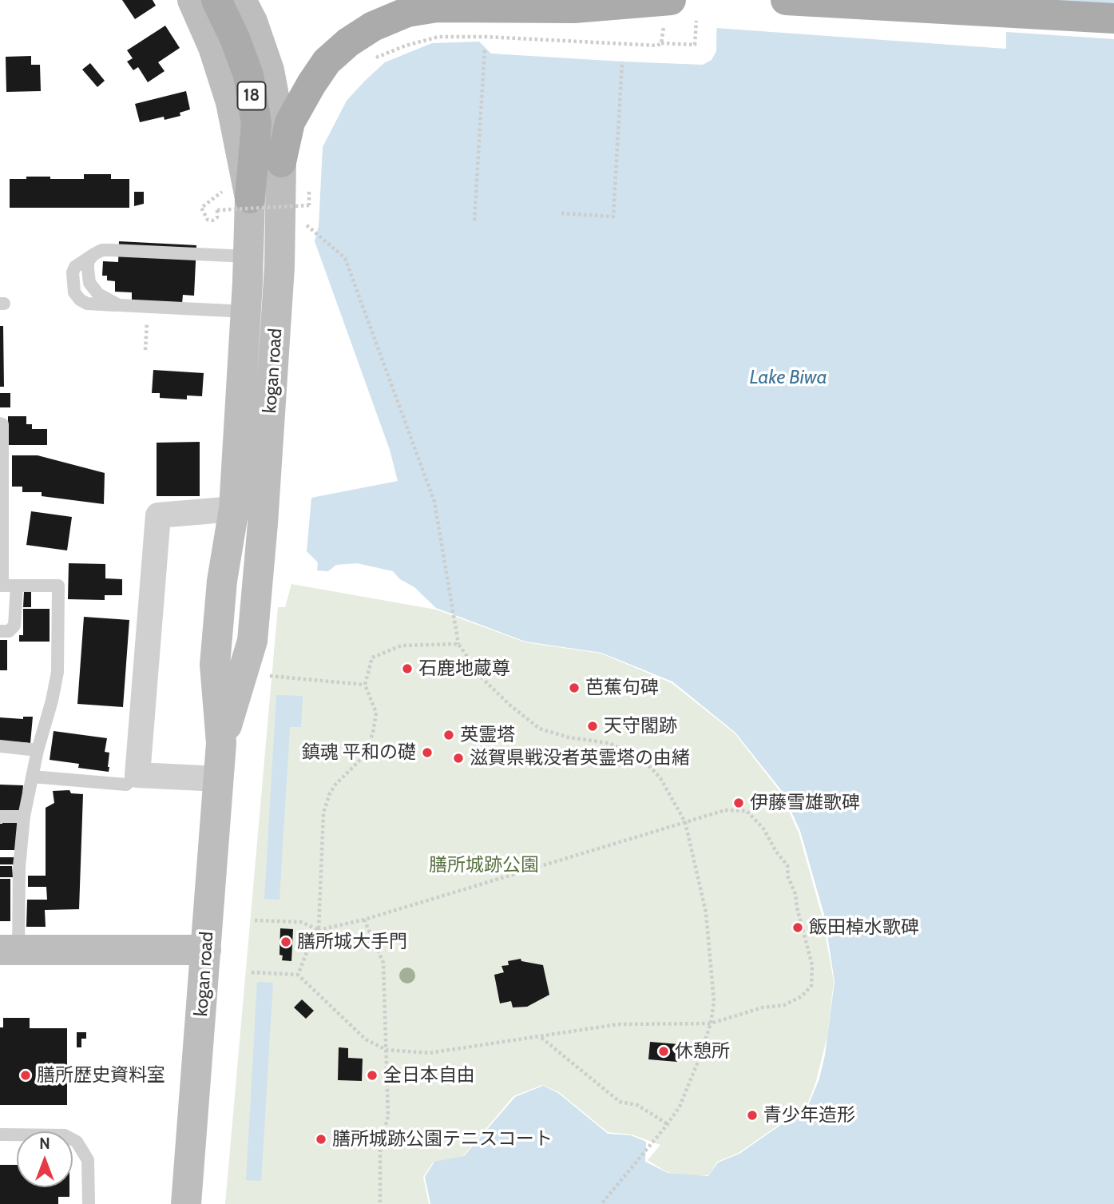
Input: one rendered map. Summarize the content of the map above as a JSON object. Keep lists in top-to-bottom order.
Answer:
{
  "streets": {
    "main road": ["18", "kogan road"]
  },
  "crossings": [
    ["18", "kogan road"]
  ],
  "water": ["Lake Biwa"],
  "parks": ["膳所城跡公園"],
  "places": [
    "石鹿地蔵尊",
    "芭蕉句碑",
    "天守閣跡",
    "英霊塔",
    "鎮魂 平和の礎",
    "滋賀県戦没者英霊塔の由緒",
    "伊藤雪雄歌碑",
    "飯田棹水歌碑",
    "膳所城大手門",
    "休憩所",
    "膳所歴史資料室",
    "全日本自由",
    "青少年造形",
    "膳所城跡公園テニスコート"
  ],
  "north": "top"
}
